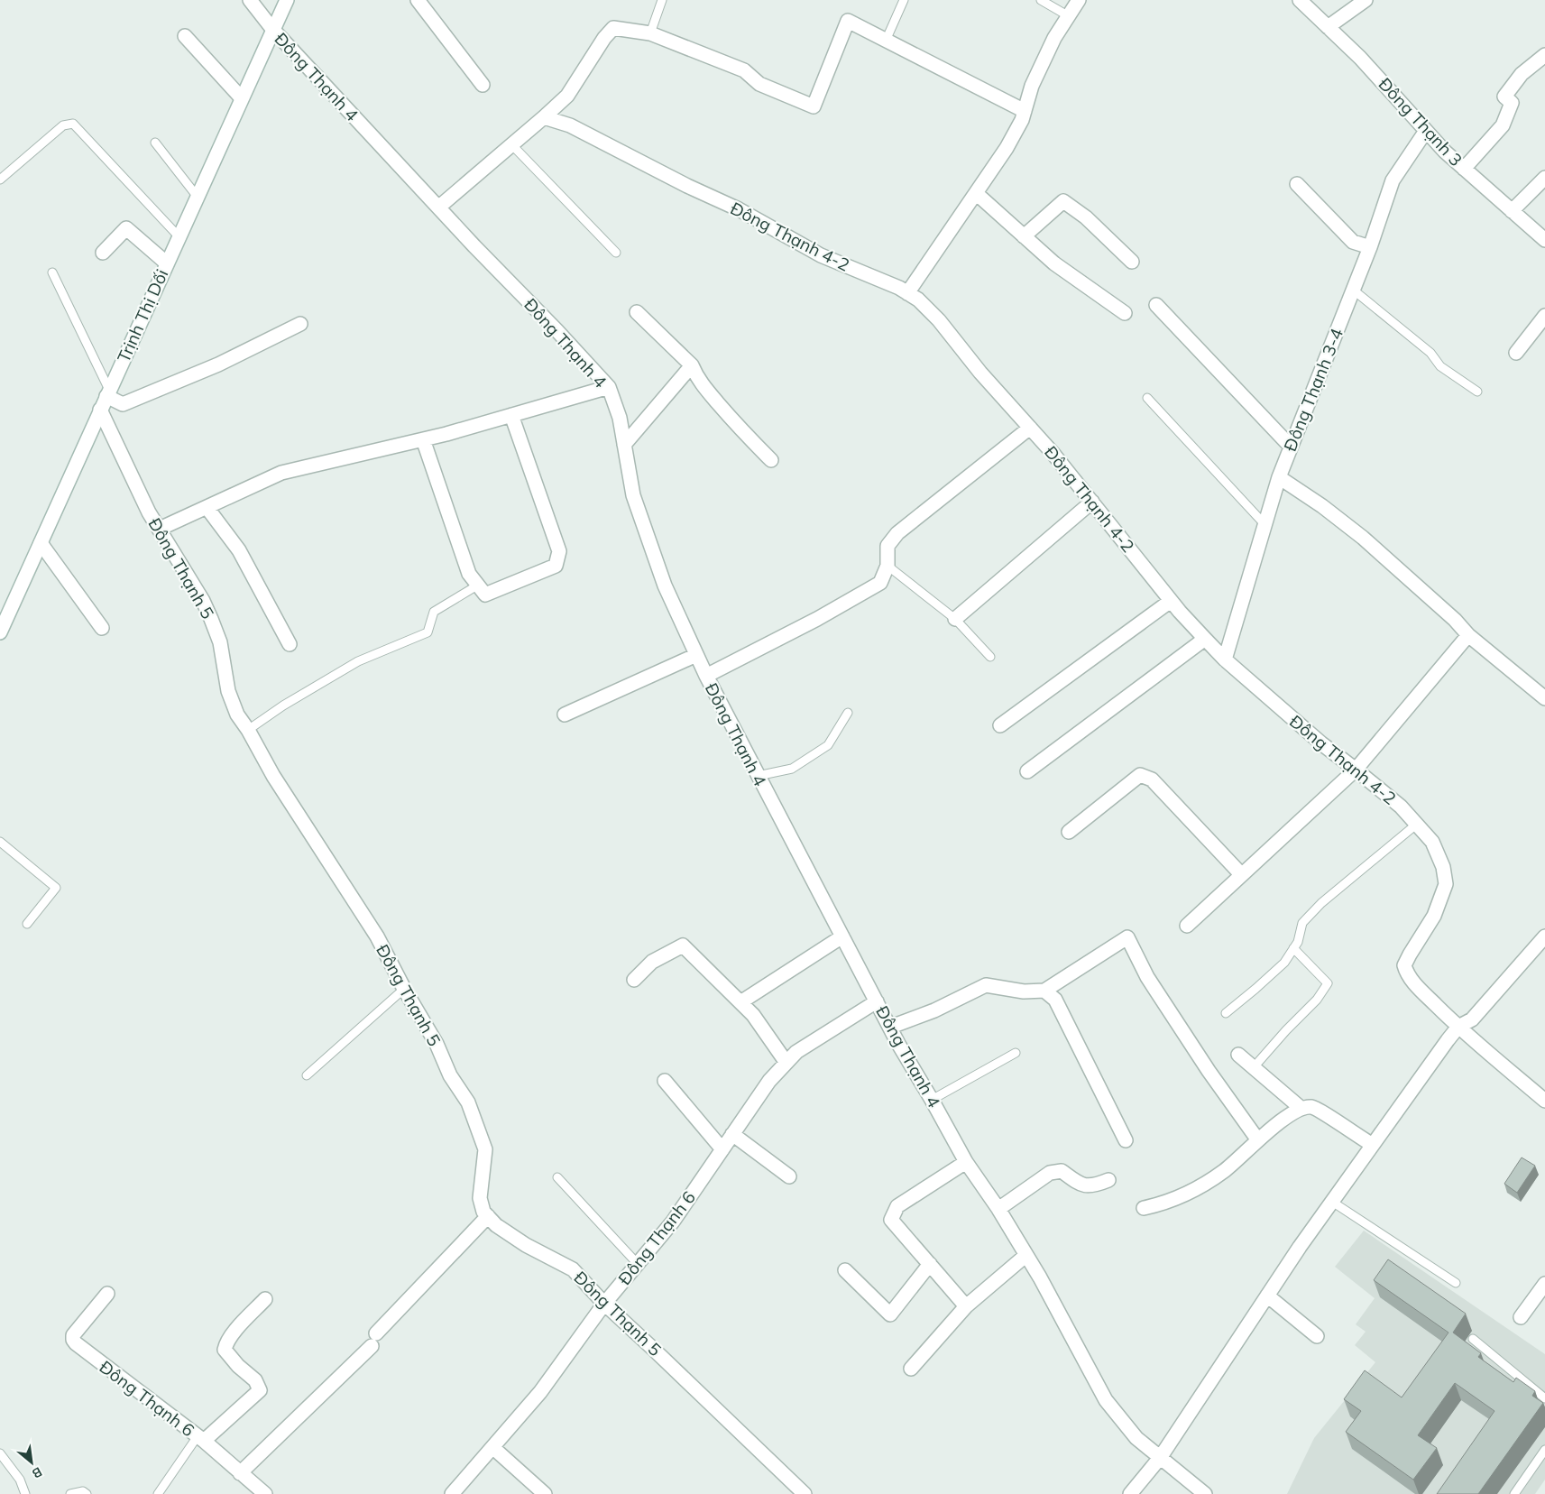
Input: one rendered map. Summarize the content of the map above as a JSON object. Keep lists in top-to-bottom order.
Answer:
{
  "streets": {
    "street": [
      "Đông Thạnh 4",
      "Đông Thạnh 3",
      "Đông Thạnh 4-2",
      "Trịnh Thị Dối",
      "Đông Thạnh 3-4",
      "Đông Thạnh 5",
      "Đông Thạnh 6"
    ]
  },
  "crossings": [
    ["Đông Thạnh 4", "Trịnh Thị Dối"],
    ["Đông Thạnh 4", "Đông Thạnh 6"],
    ["Đông Thạnh 3", "Đông Thạnh 3-4"],
    ["Đông Thạnh 4-2", "Đông Thạnh 3-4"],
    ["Trịnh Thị Dối", "Đông Thạnh 5"],
    ["Đông Thạnh 5", "Đông Thạnh 6"]
  ],
  "north": "bottom right"
}
